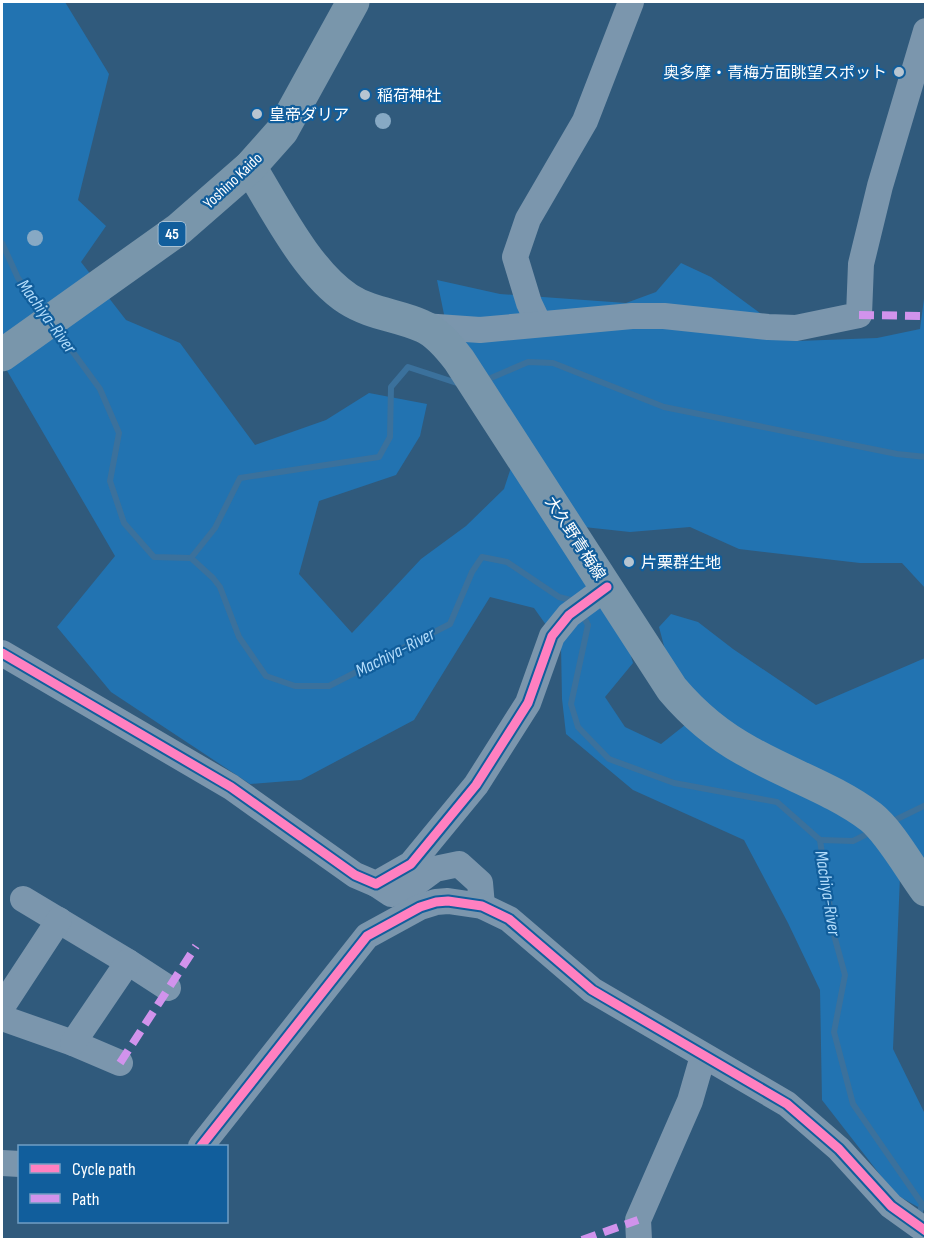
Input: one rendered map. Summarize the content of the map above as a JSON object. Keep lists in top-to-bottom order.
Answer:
{
  "streets": {
    "main road": ["Yoshino Kaido", "45", "大久野青梅線"]
  },
  "crossings": [
    ["Yoshino Kaido", "大久野青梅線"]
  ],
  "water": ["Machiya-River"],
  "places": [
    "奥多摩・青梅方面眺望スポット",
    "稲荷神社",
    "皇帝ダリア",
    "片栗群生地"
  ],
  "legend": ["Cycle path", "Path"]
}
